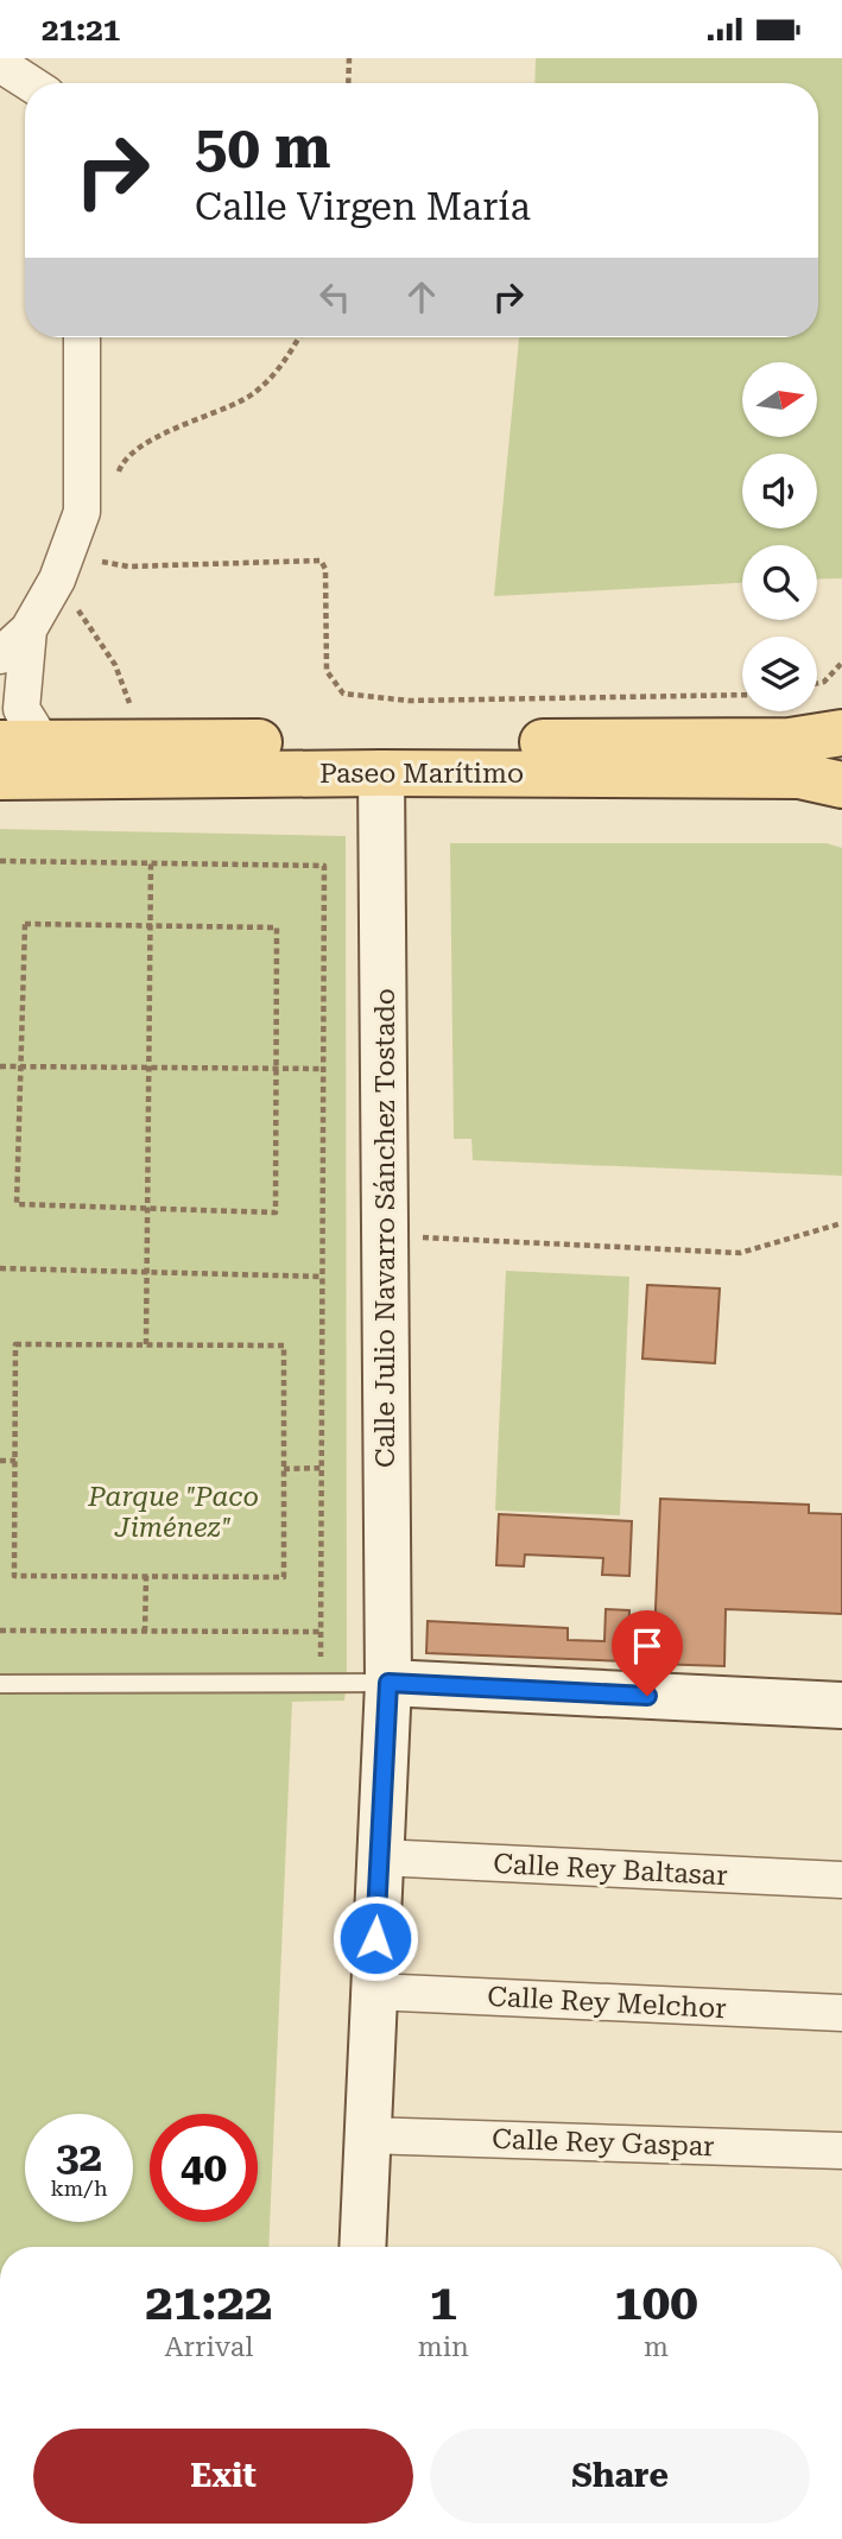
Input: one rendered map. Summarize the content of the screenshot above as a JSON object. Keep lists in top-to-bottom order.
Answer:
{
  "streets": {
    "main road": ["Paseo Marítimo"],
    "street": [
      "Calle Julio Navarro Sánchez Tostado",
      "Calle Rey Baltasar",
      "Calle Rey Melchor",
      "Calle Rey Gaspar"
    ]
  },
  "crossings": [
    ["Paseo Marítimo", "Calle Julio Navarro Sánchez Tostado"],
    ["Calle Julio Navarro Sánchez Tostado", "Calle Rey Baltasar"],
    ["Calle Julio Navarro Sánchez Tostado", "Calle Rey Melchor"],
    ["Calle Julio Navarro Sánchez Tostado", "Calle Rey Gaspar"]
  ],
  "parks": ["Parque \"Paco Jiménez\""],
  "north": "right",
  "page": {
    "status": "21:21",
    "turn": ["50 m", "Calle Virgen María"],
    "speed": "32 km/h",
    "limit": "40",
    "eta": [
      "21:22",
      "Arrival",
      "1",
      "min",
      "100",
      "m"
    ],
    "buttons": ["Exit", "Share"]
  }
}
